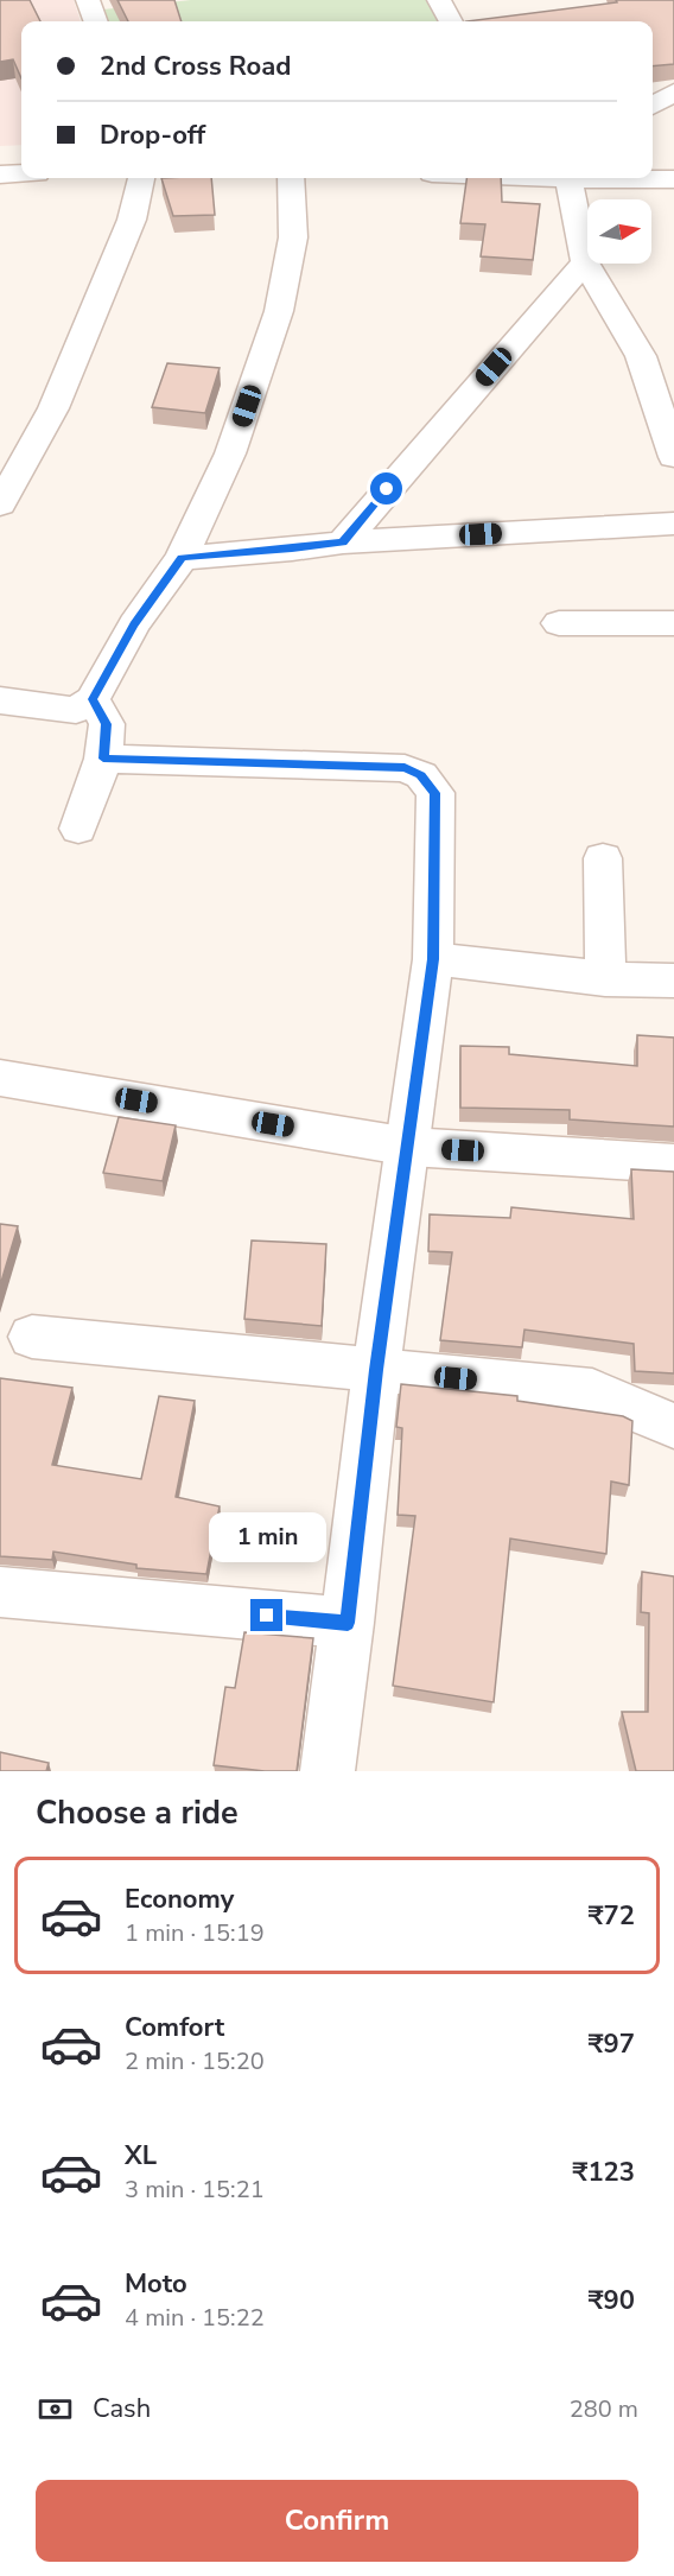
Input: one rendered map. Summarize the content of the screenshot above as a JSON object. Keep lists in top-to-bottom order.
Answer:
{
  "north": "right",
  "page": {
    "banner": ["2nd Cross Road", "Drop-off"],
    "bubble": "1 min",
    "heading": "Choose a ride",
    "list": [
      {
        "name": "Economy",
        "note": "1 min · 15:19",
        "value": "₹72"
      },
      {
        "name": "Comfort",
        "note": "2 min · 15:20",
        "value": "₹97"
      },
      {
        "name": "XL",
        "note": "3 min · 15:21",
        "value": "₹123"
      },
      {
        "name": "Moto",
        "note": "4 min · 15:22",
        "value": "₹90"
      }
    ],
    "pay": ["Cash", "280 m"],
    "buttons": "Confirm"
  }
}
